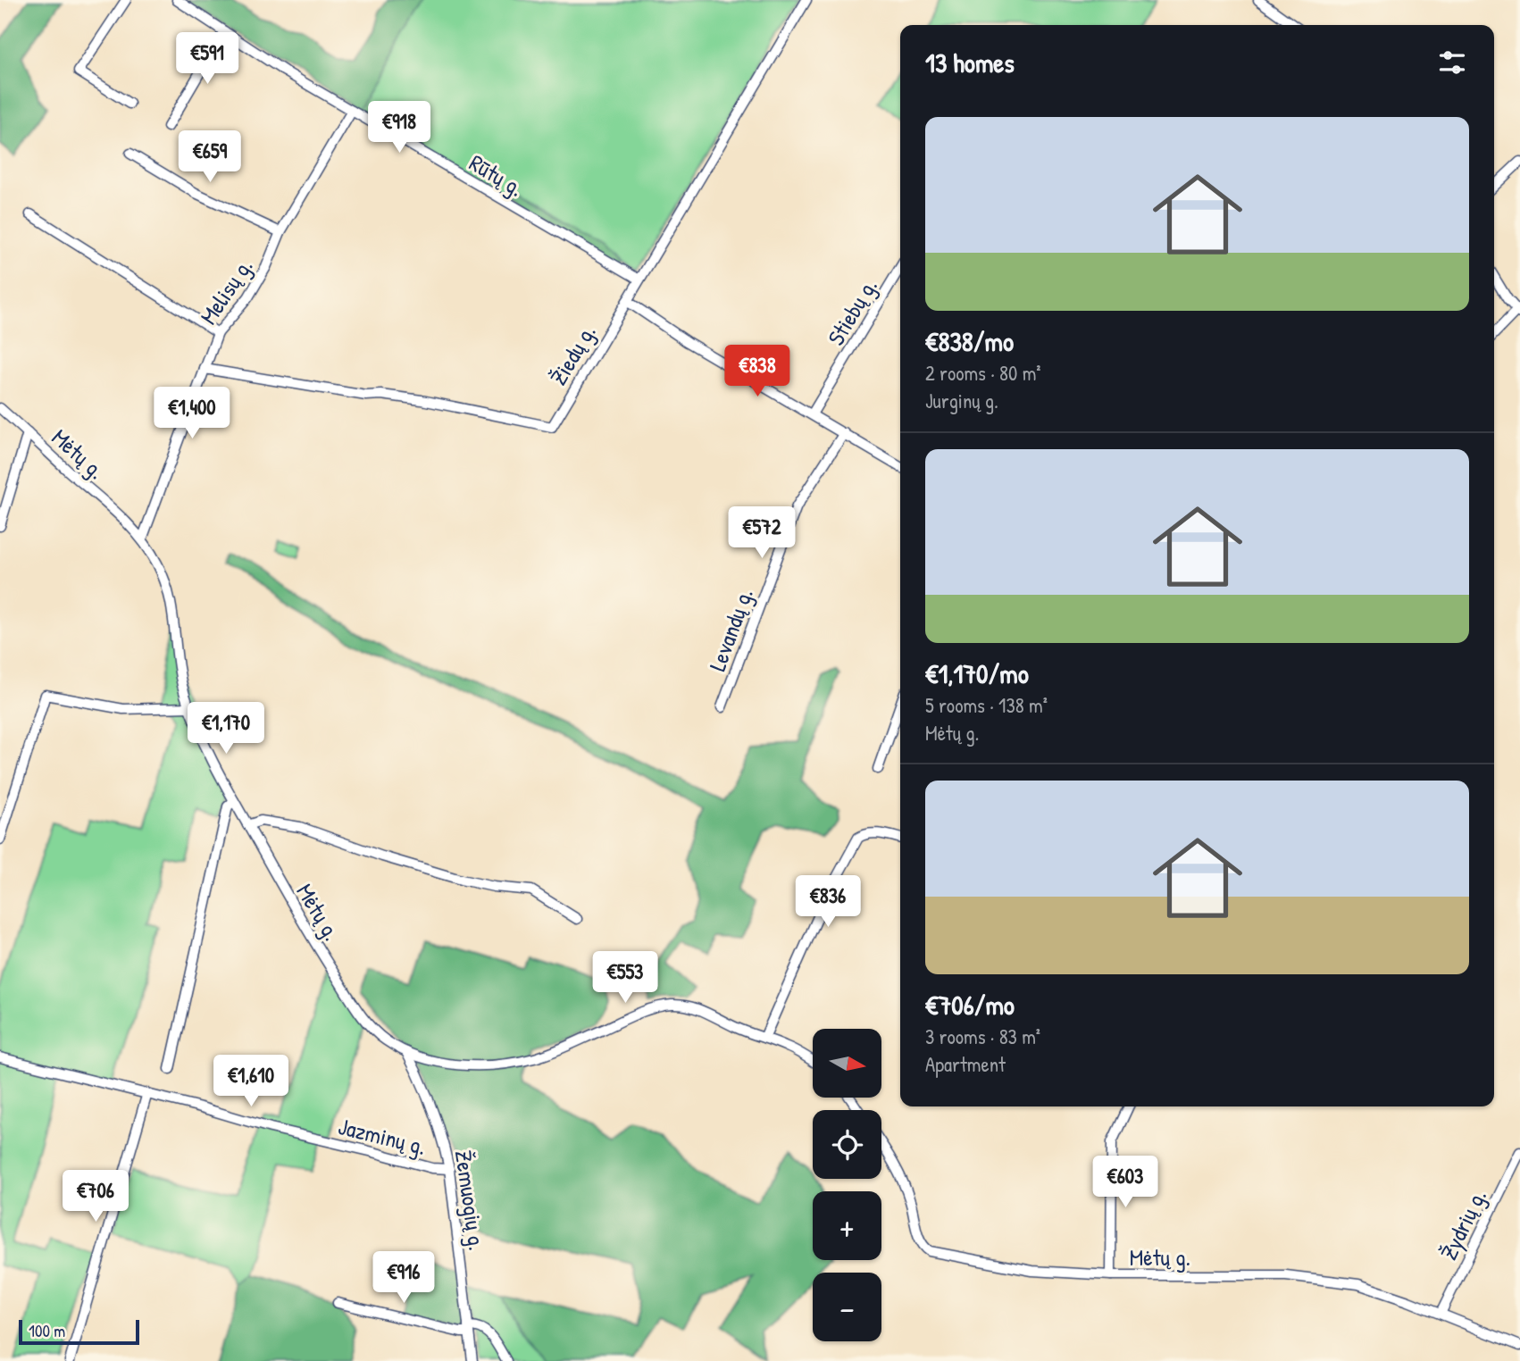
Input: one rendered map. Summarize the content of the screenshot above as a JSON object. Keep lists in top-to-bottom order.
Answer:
{
  "streets": {
    "street": [
      "Rūtų g.",
      "Melisų g.",
      "Stiebų g.",
      "Žiedų g.",
      "Mėtų g.",
      "Levandų g.",
      "Jazminų g.",
      "Žemuogių g.",
      "Žydrių g."
    ]
  },
  "crossings": [
    ["Rūtų g.", "Melisų g."],
    ["Rūtų g.", "Žiedų g."],
    ["Melisų g.", "Žiedų g."],
    ["Melisų g.", "Mėtų g."],
    ["Mėtų g.", "Žemuogių g."],
    ["Mėtų g.", "Žydrių g."],
    ["Jazminų g.", "Žemuogių g."]
  ],
  "scale_bar": "100 m",
  "north": "right",
  "page": {
    "heading": "13 homes",
    "price": [
      "€591",
      "€918",
      "€659",
      "€838",
      "€1,400",
      "€572",
      "€1,170",
      "€836",
      "€553",
      "€1,610",
      "€603",
      "€706",
      "€916"
    ],
    "list": [
      {
        "name": "€838/mo",
        "note": "2 rooms · 80 m² · Jurginų g."
      },
      {
        "name": "€1,170/mo",
        "note": "5 rooms · 138 m² · Mėtų g."
      },
      {
        "name": "€706/mo",
        "note": "3 rooms · 83 m² · Apartment"
      }
    ],
    "map_buttons": ["+", "−"],
    "scale": "100 m"
  }
}
